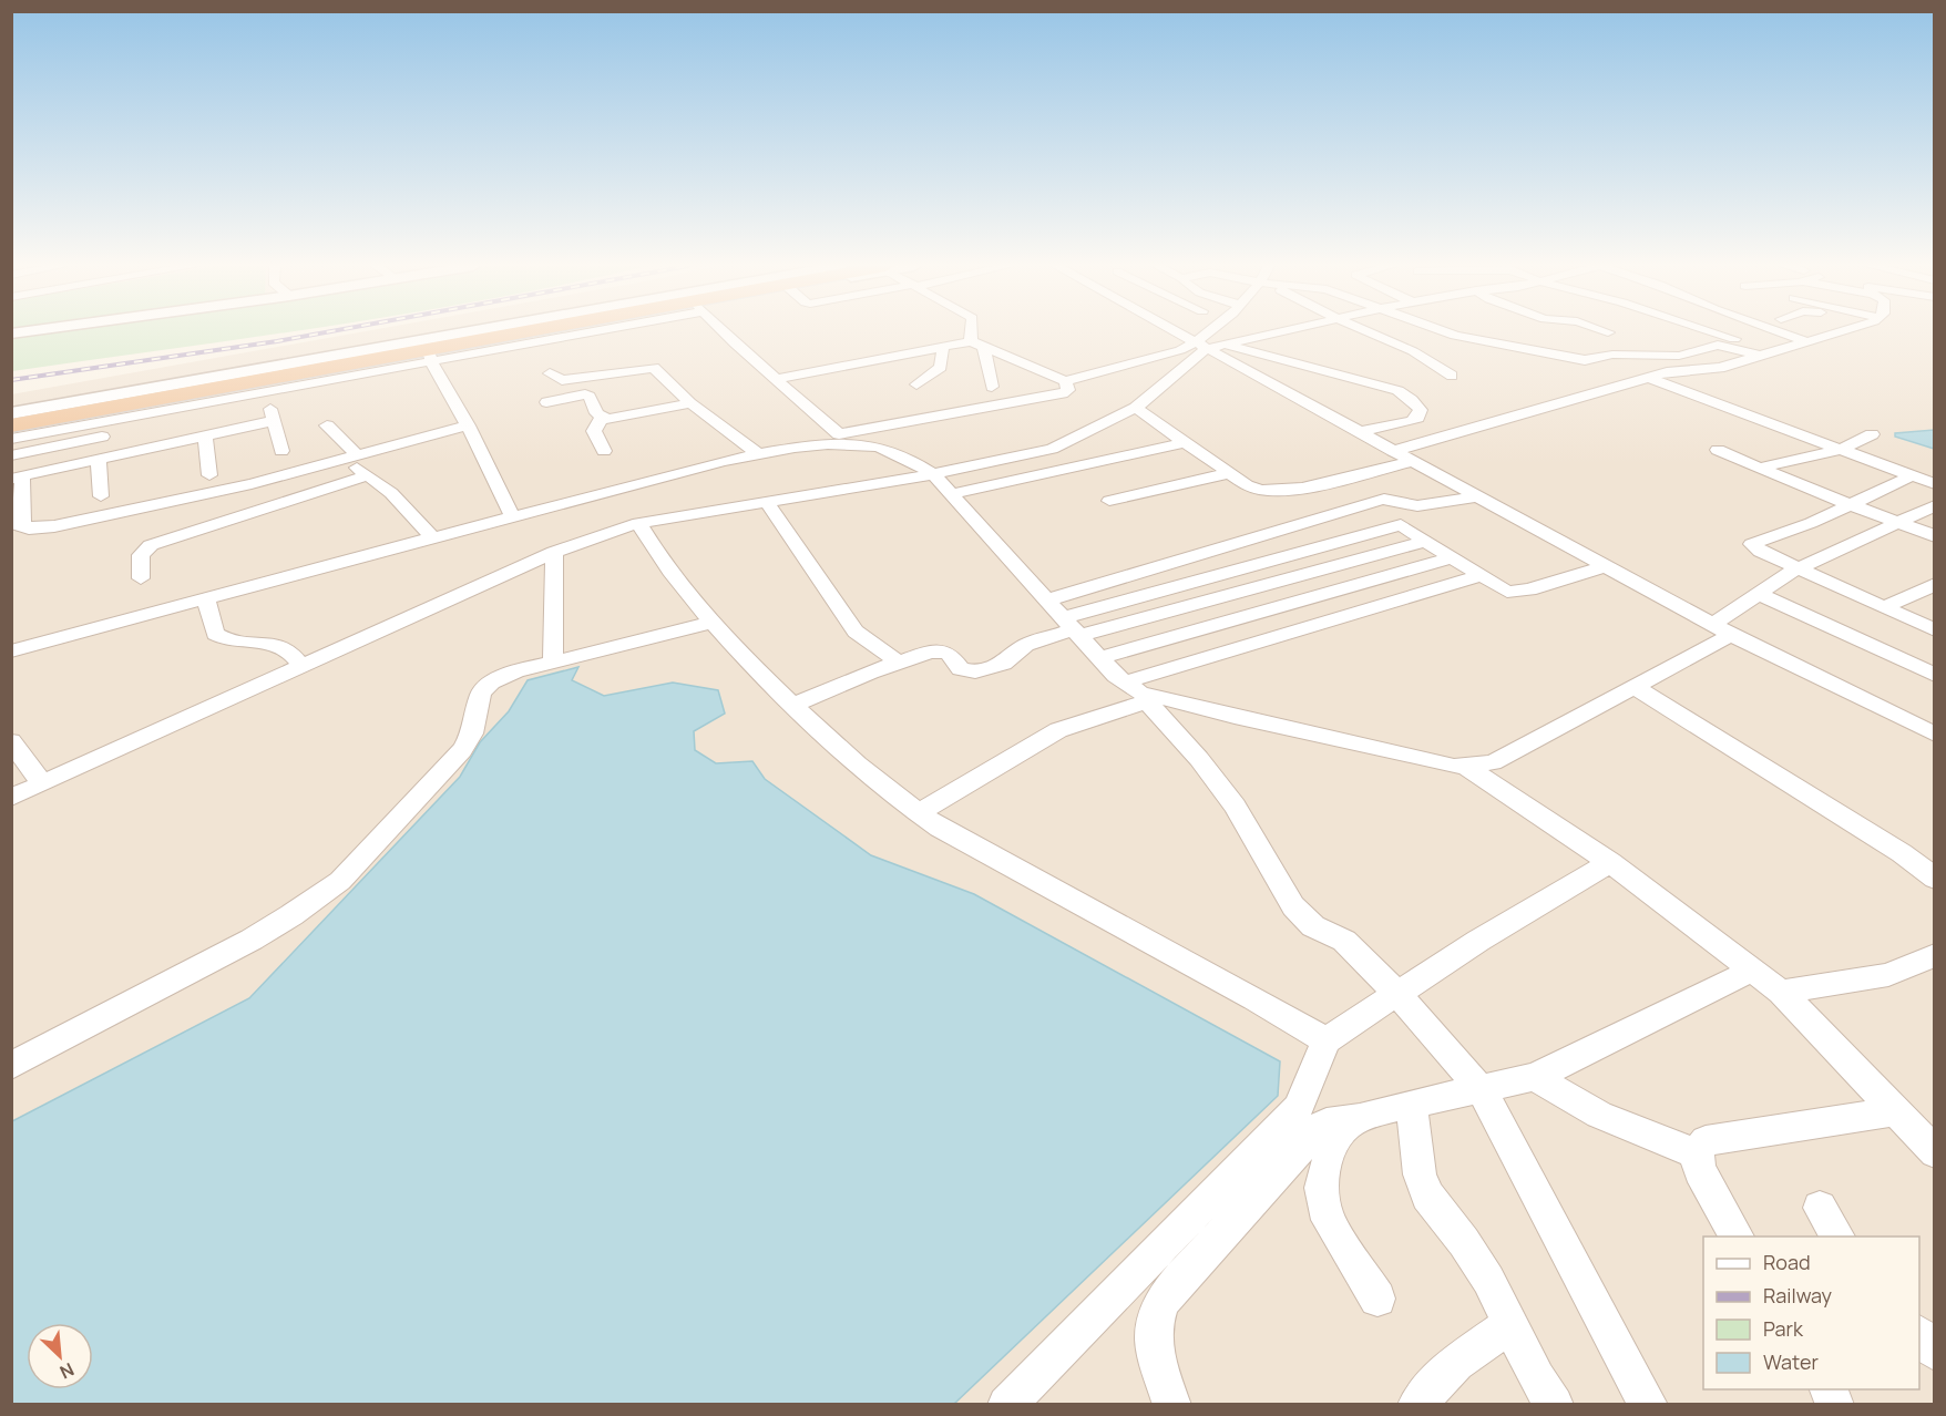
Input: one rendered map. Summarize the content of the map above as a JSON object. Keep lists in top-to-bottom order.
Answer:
{
  "legend": [
    "Road",
    "Railway",
    "Park",
    "Water"
  ],
  "north": "bottom right"
}
